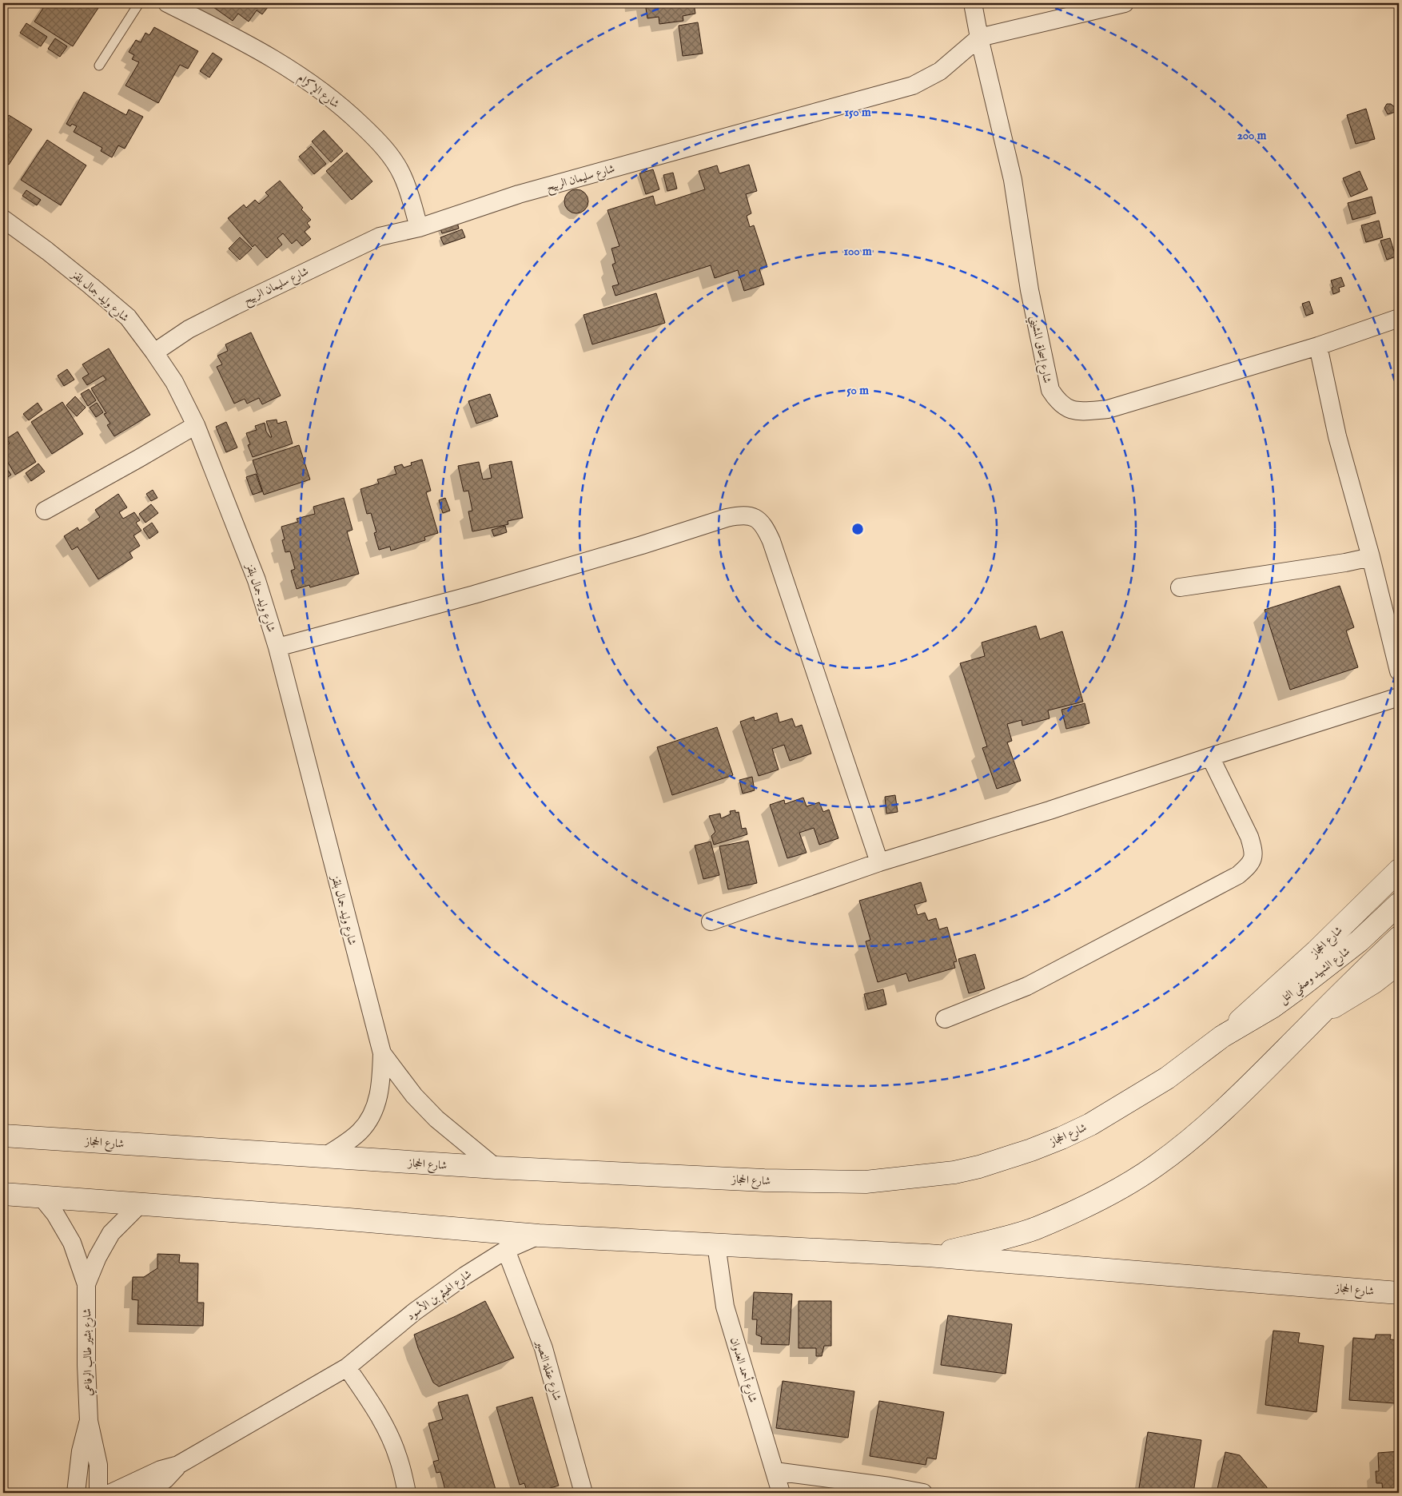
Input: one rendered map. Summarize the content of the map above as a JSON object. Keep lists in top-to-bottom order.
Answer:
{
  "streets": {
    "main road": ["شارع الحجاز", "شارع الشهيد وصفي التل"],
    "street": [
      "شارع الإكرام",
      "شارع سليمان الربيح",
      "شارع وليد جمال بلقز",
      "شارع إسحاق المشيني",
      "شارع الهيثم بن الأسود",
      "شارع بشير طالب الرفاعي",
      "شارع أحمد العدوان",
      "شارع عقلة النصير"
    ]
  },
  "crossings": [
    ["شارع الإكرام", "شارع سليمان الربيح"],
    ["شارع سليمان الربيح", "شارع وليد جمال بلقز"],
    ["شارع سليمان الربيح", "شارع إسحاق المشيني"],
    ["شارع وليد جمال بلقز", "شارع الحجاز"],
    ["شارع الحجاز", "شارع الشهيد وصفي التل"],
    ["شارع الحجاز", "شارع الهيثم بن الأسود"],
    ["شارع الحجاز", "شارع بشير طالب الرفاعي"],
    ["شارع الحجاز", "شارع أحمد العدوان"],
    ["شارع الهيثم بن الأسود", "شارع عقلة النصير"]
  ],
  "rings": [
    "150 m",
    "200 m",
    "100 m",
    "50 m"
  ]
}
